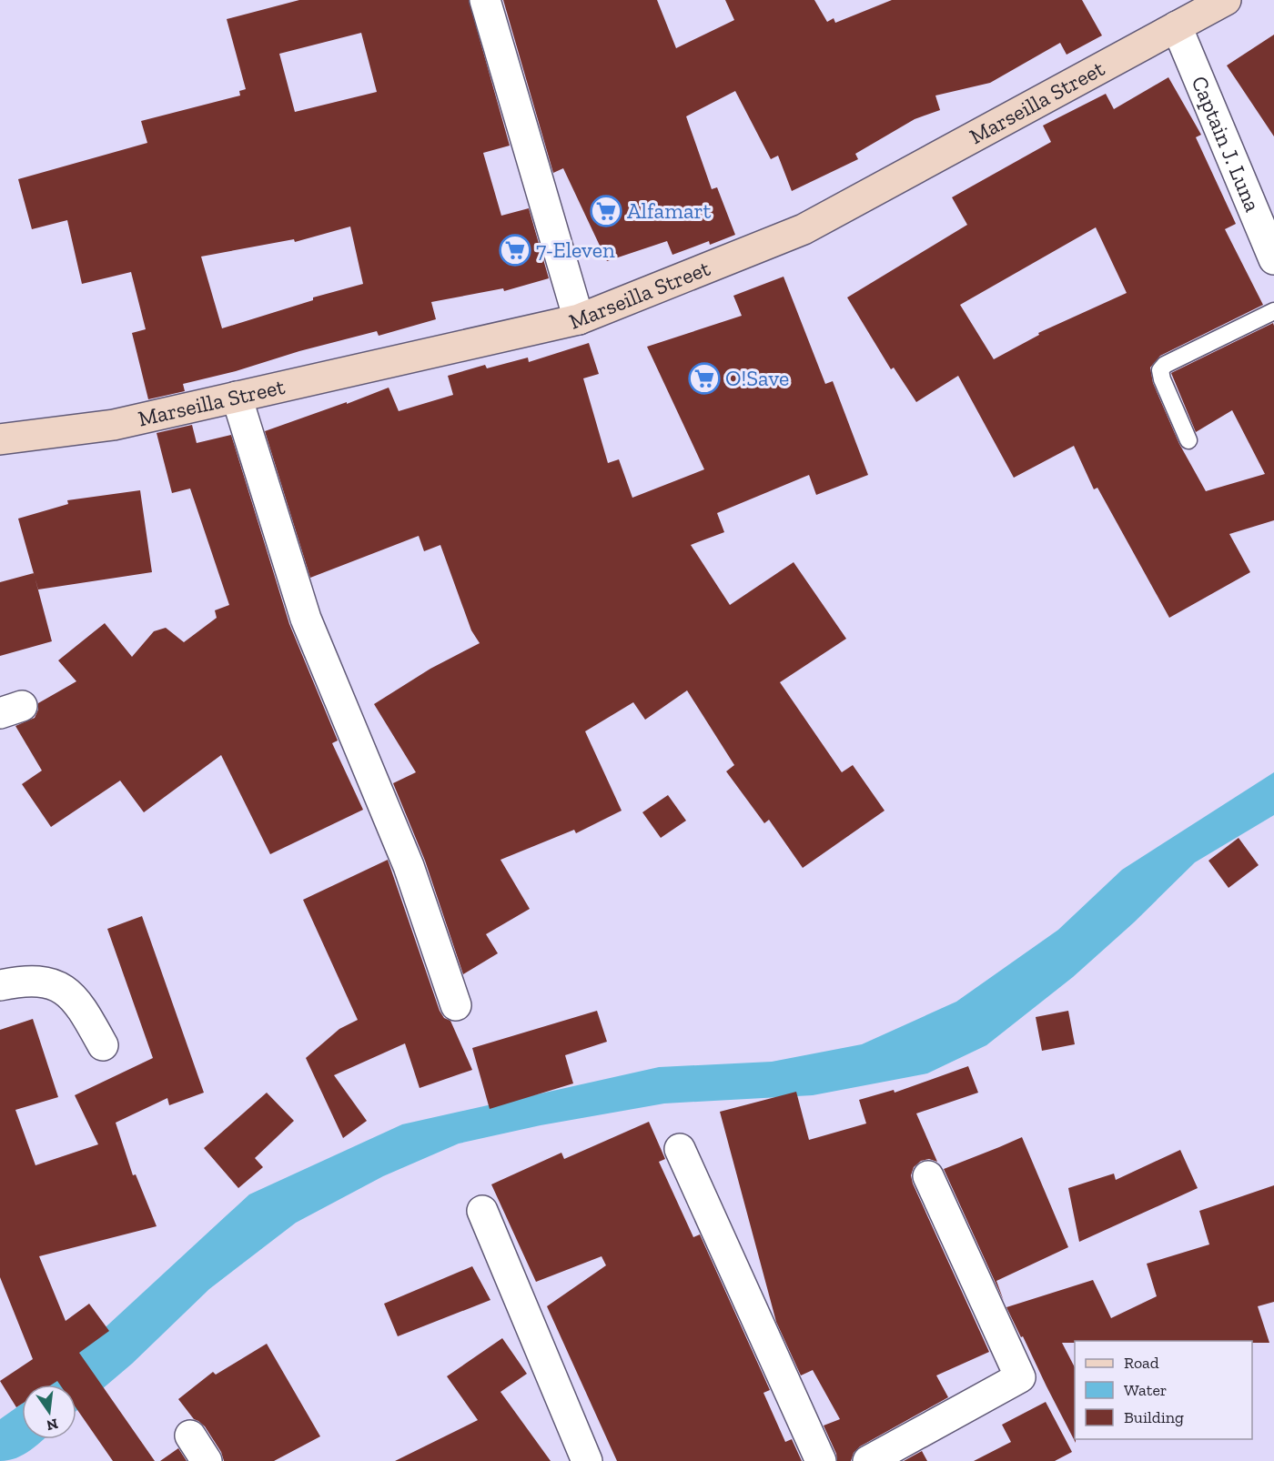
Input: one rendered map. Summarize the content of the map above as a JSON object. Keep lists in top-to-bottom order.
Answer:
{
  "streets": {
    "main road": ["Marseilla Street"],
    "street": ["Captain J. Luna"]
  },
  "crossings": [
    ["Marseilla Street", "Captain J. Luna"]
  ],
  "places": {
    "supermarket": ["Alfamart", "7-Eleven", "O!Save"]
  },
  "legend": ["Road", "Water", "Building"],
  "north": "bottom"
}
